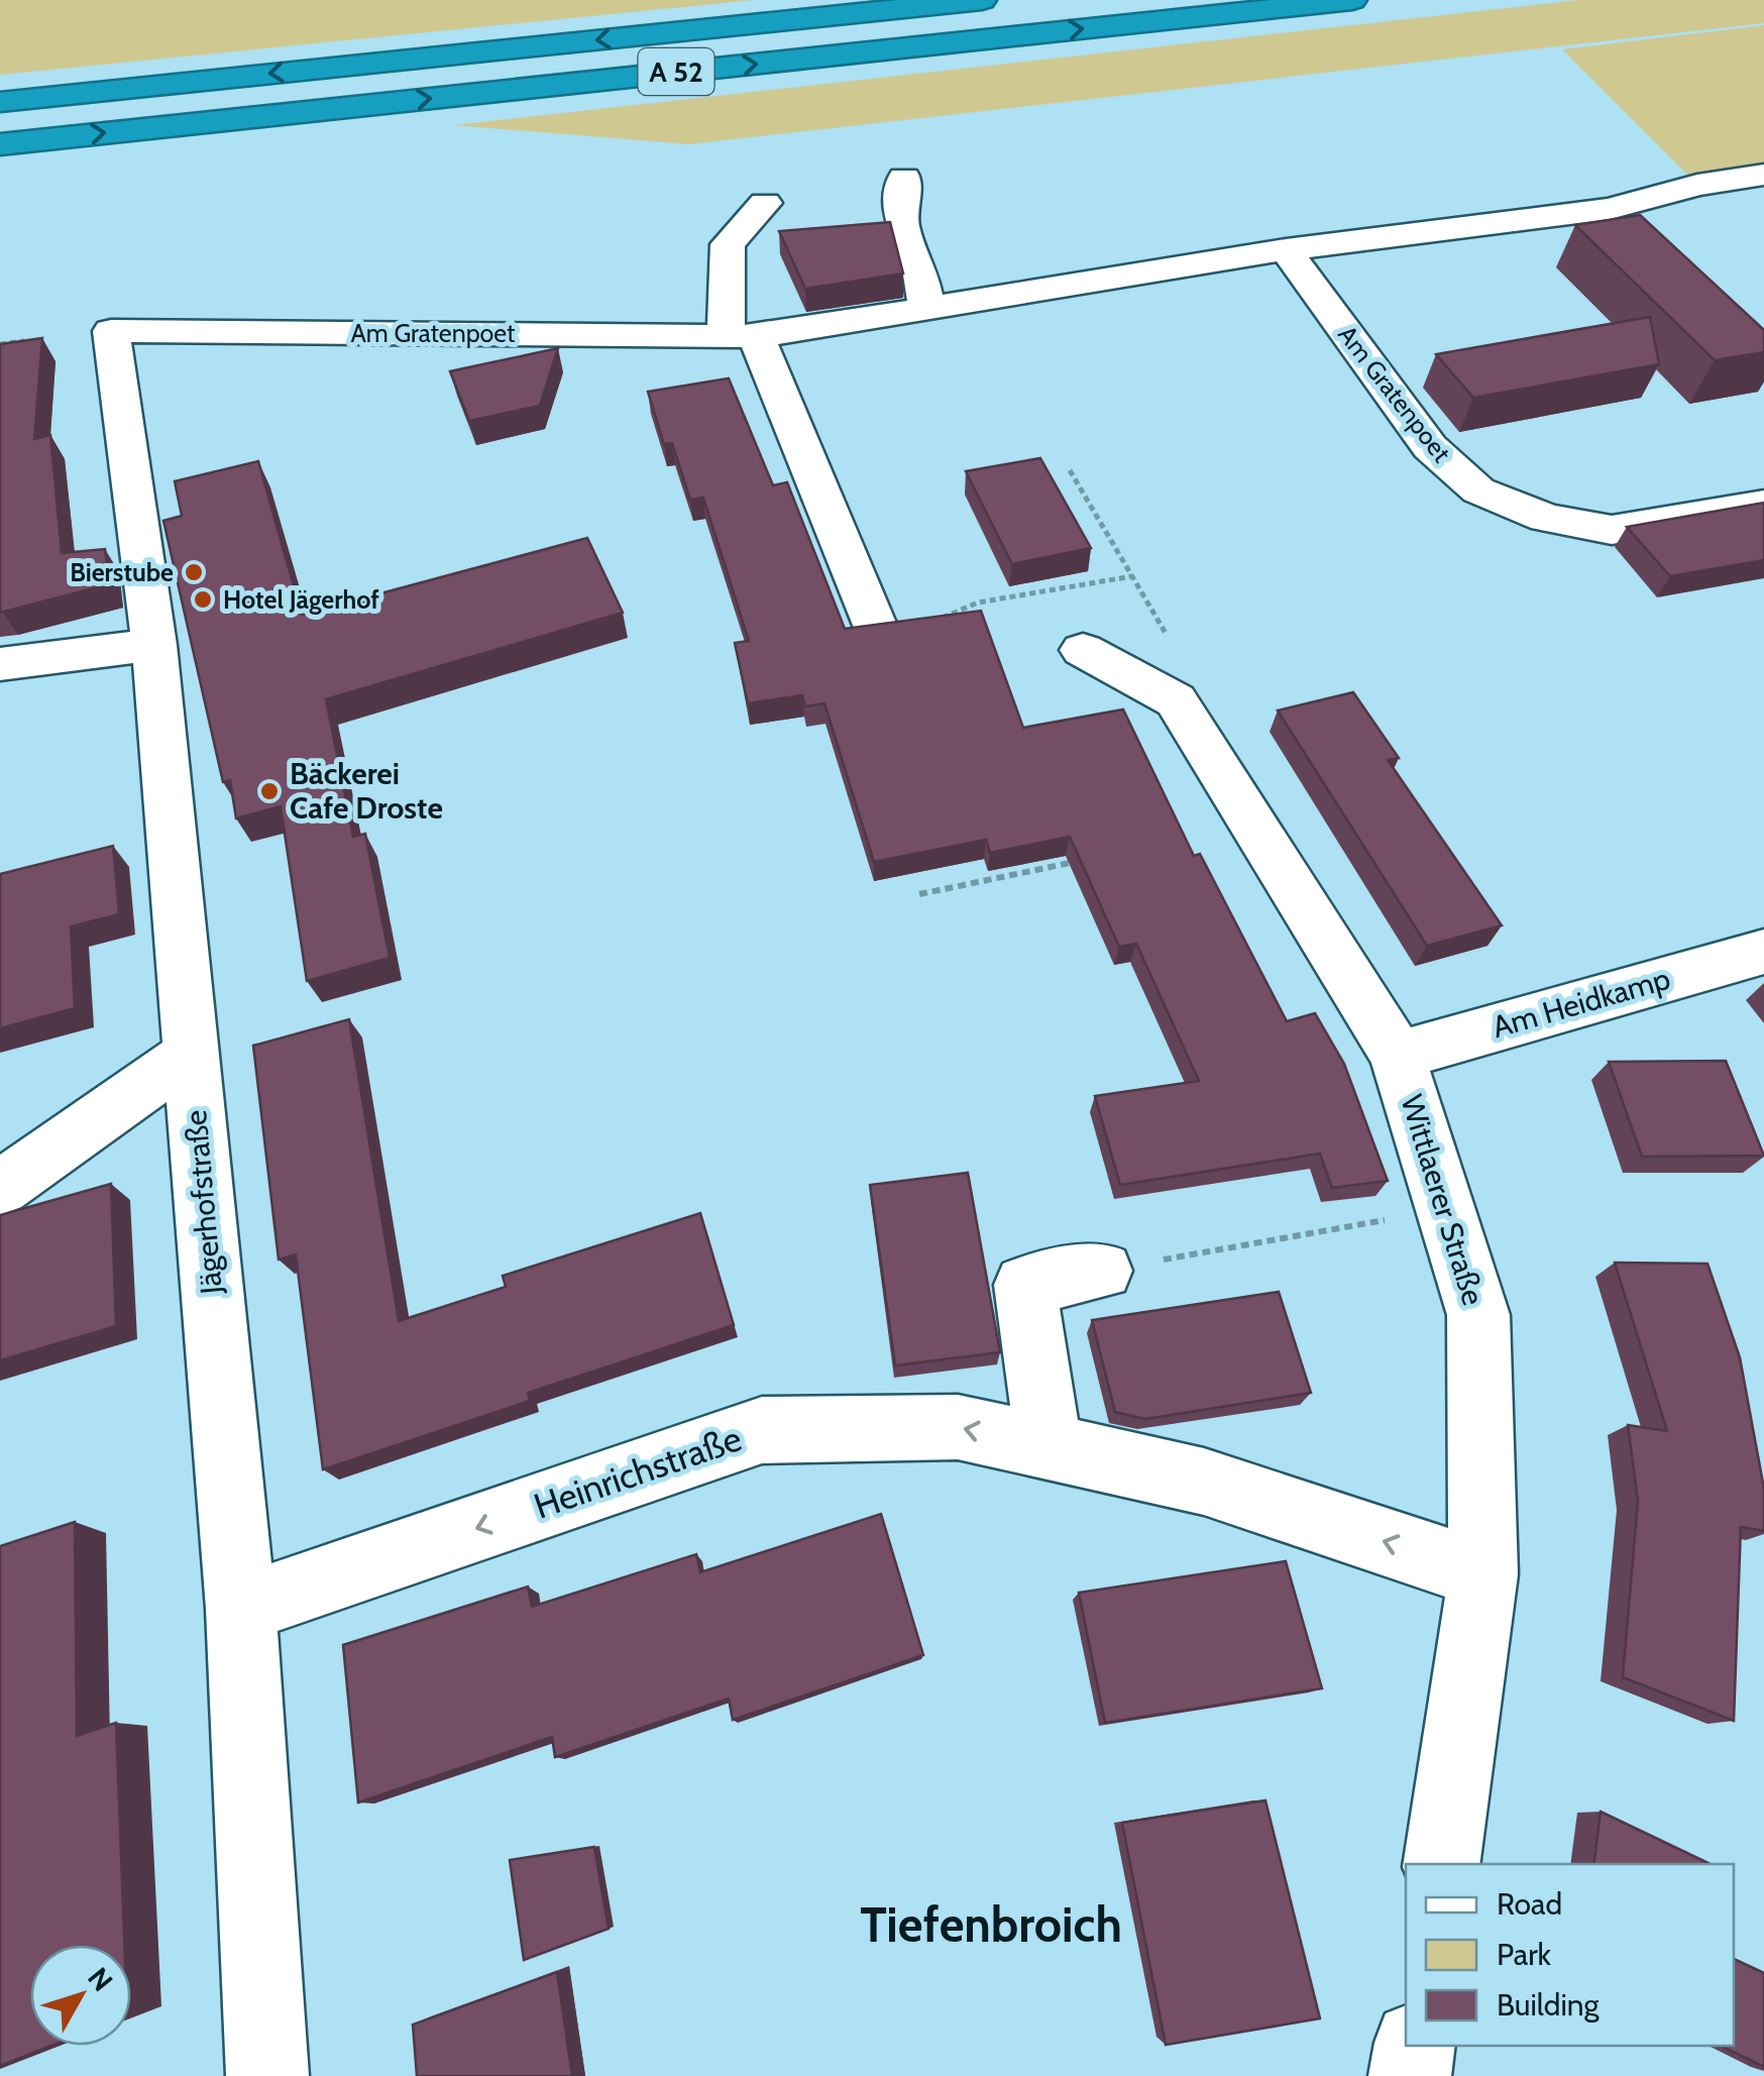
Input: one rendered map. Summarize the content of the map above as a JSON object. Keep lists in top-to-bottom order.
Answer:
{
  "streets": {
    "highway": ["A 52"],
    "street": [
      "Am Gratenpoet",
      "Am Heidkamp",
      "Wittlaerer Straße",
      "Jägerhofstraße",
      "Heinrichstraße"
    ]
  },
  "crossings": [
    ["Am Gratenpoet", "Jägerhofstraße"],
    ["Am Heidkamp", "Wittlaerer Straße"],
    ["Wittlaerer Straße", "Heinrichstraße"],
    ["Jägerhofstraße", "Heinrichstraße"]
  ],
  "one_way": ["Heinrichstraße"],
  "districts": ["Tiefenbroich"],
  "places": ["Bierstube", "Hotel Jägerhof", "Bäckerei Cafe Droste"],
  "legend": ["Road", "Park", "Building"],
  "north": "top right"
}
